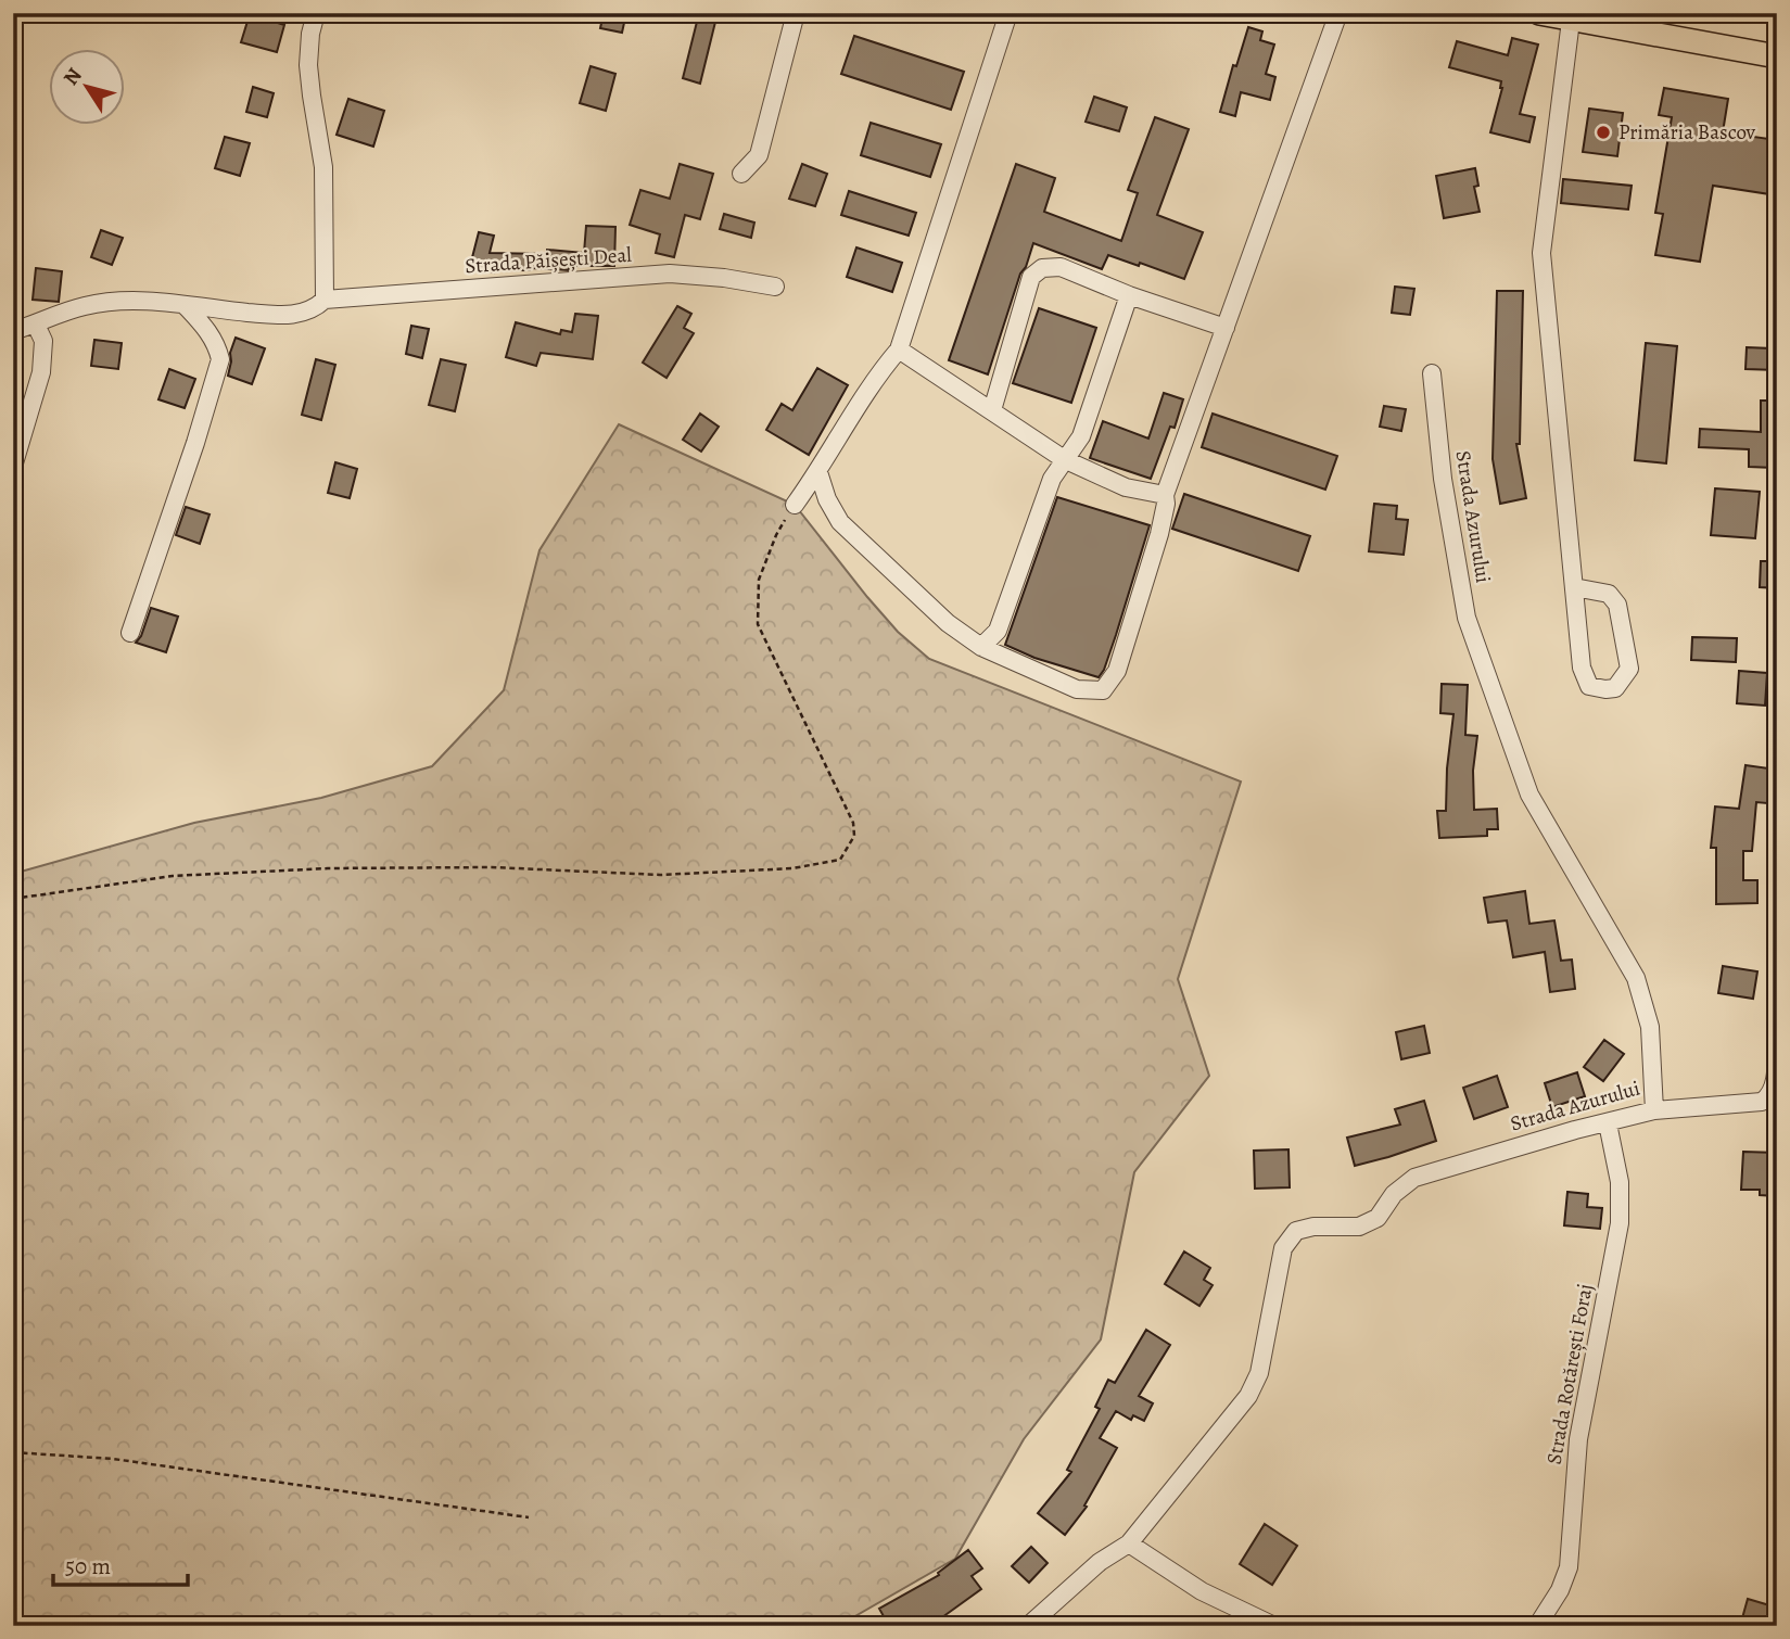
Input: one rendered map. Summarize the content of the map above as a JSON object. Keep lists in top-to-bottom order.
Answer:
{
  "streets": {
    "street": ["Strada Păișești Deal", "Strada Azurului", "Strada Rotărești Foraj"]
  },
  "crossings": [
    ["Strada Azurului", "Strada Rotărești Foraj"]
  ],
  "places": ["Primăria Bascov"],
  "scale_bar": "50 m",
  "north": "top left"
}
